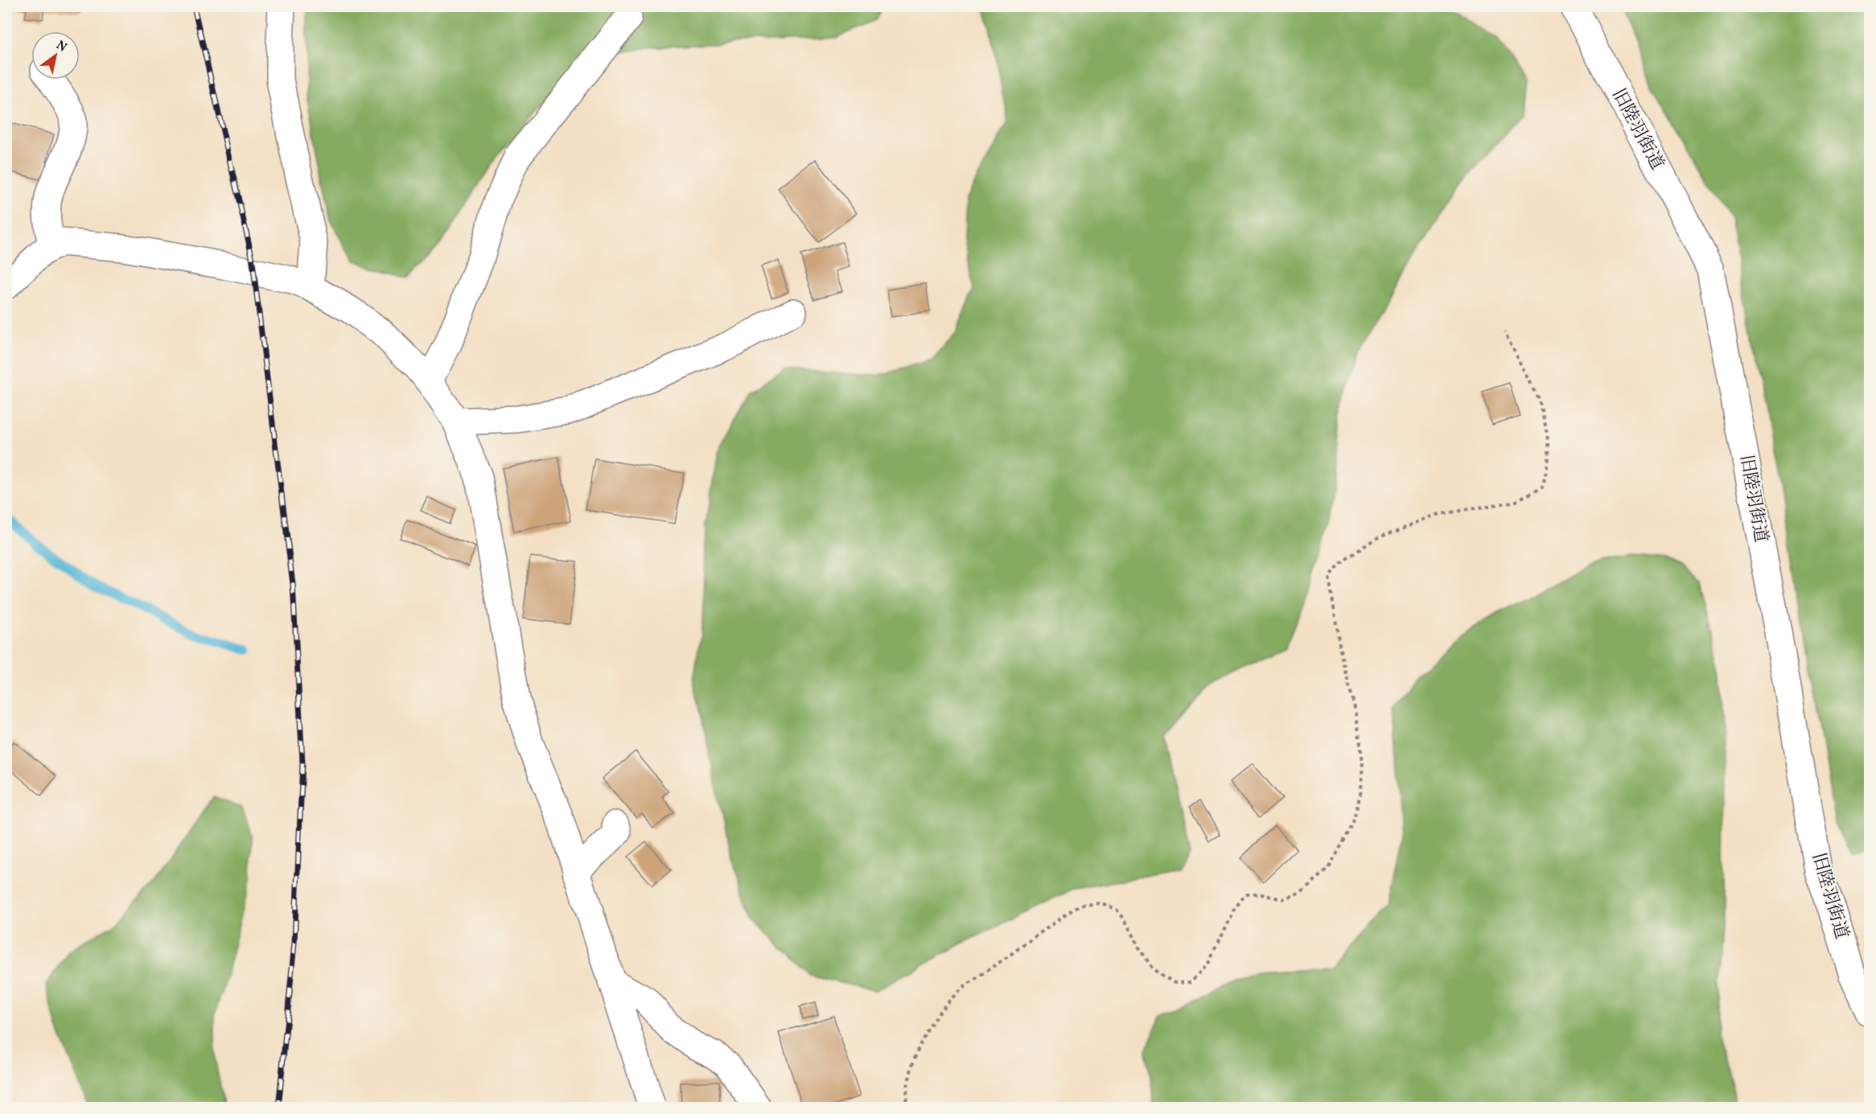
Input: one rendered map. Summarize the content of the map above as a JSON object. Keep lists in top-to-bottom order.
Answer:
{
  "streets": {
    "street": ["旧陸羽街道"]
  },
  "north": "top right"
}
